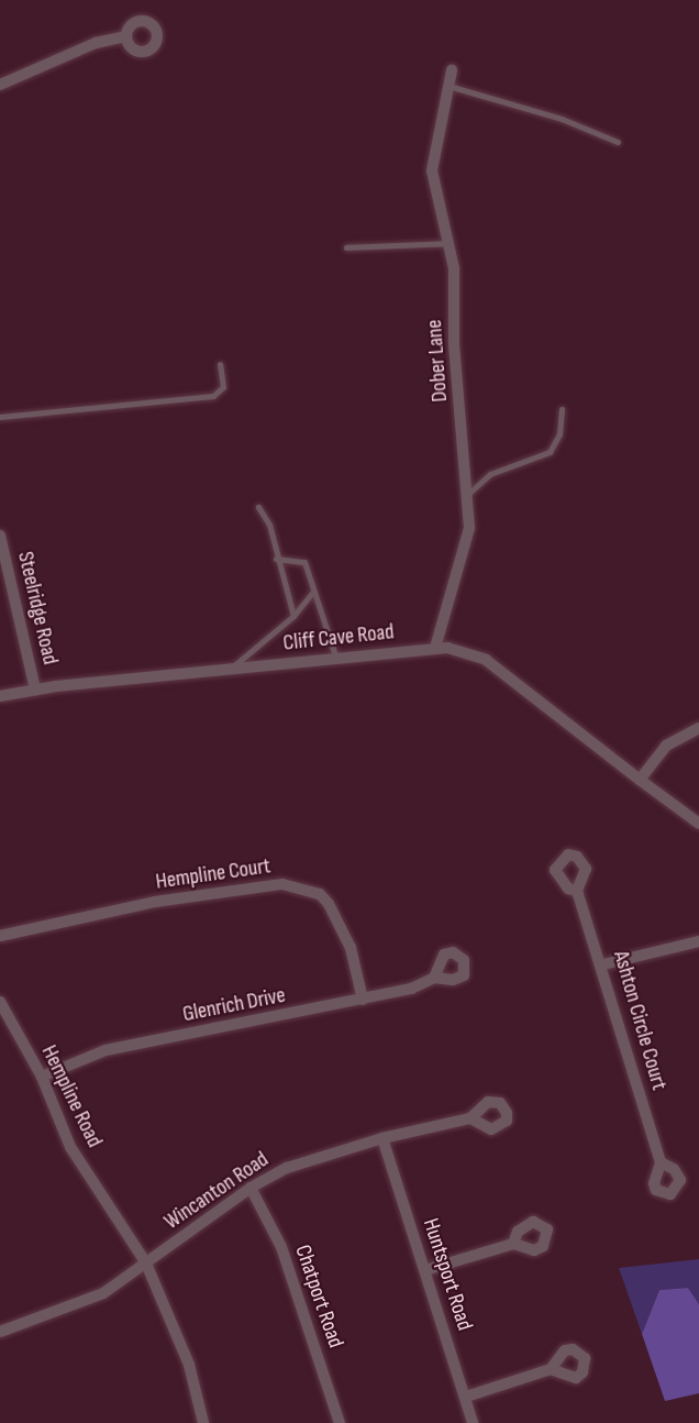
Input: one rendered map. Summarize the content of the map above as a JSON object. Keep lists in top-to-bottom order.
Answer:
{
  "streets": {
    "street": [
      "Dober Lane",
      "Steelridge Road",
      "Cliff Cave Road",
      "Hempline Court",
      "Glenrich Drive",
      "Ashton Circle Court",
      "Hempline Road",
      "Wincanton Road",
      "Huntsport Road",
      "Chatport Road"
    ]
  },
  "crossings": [
    ["Dober Lane", "Cliff Cave Road"],
    ["Steelridge Road", "Cliff Cave Road"],
    ["Hempline Court", "Glenrich Drive"],
    ["Glenrich Drive", "Hempline Road"],
    ["Hempline Road", "Wincanton Road"],
    ["Wincanton Road", "Huntsport Road"],
    ["Wincanton Road", "Chatport Road"]
  ]
}
